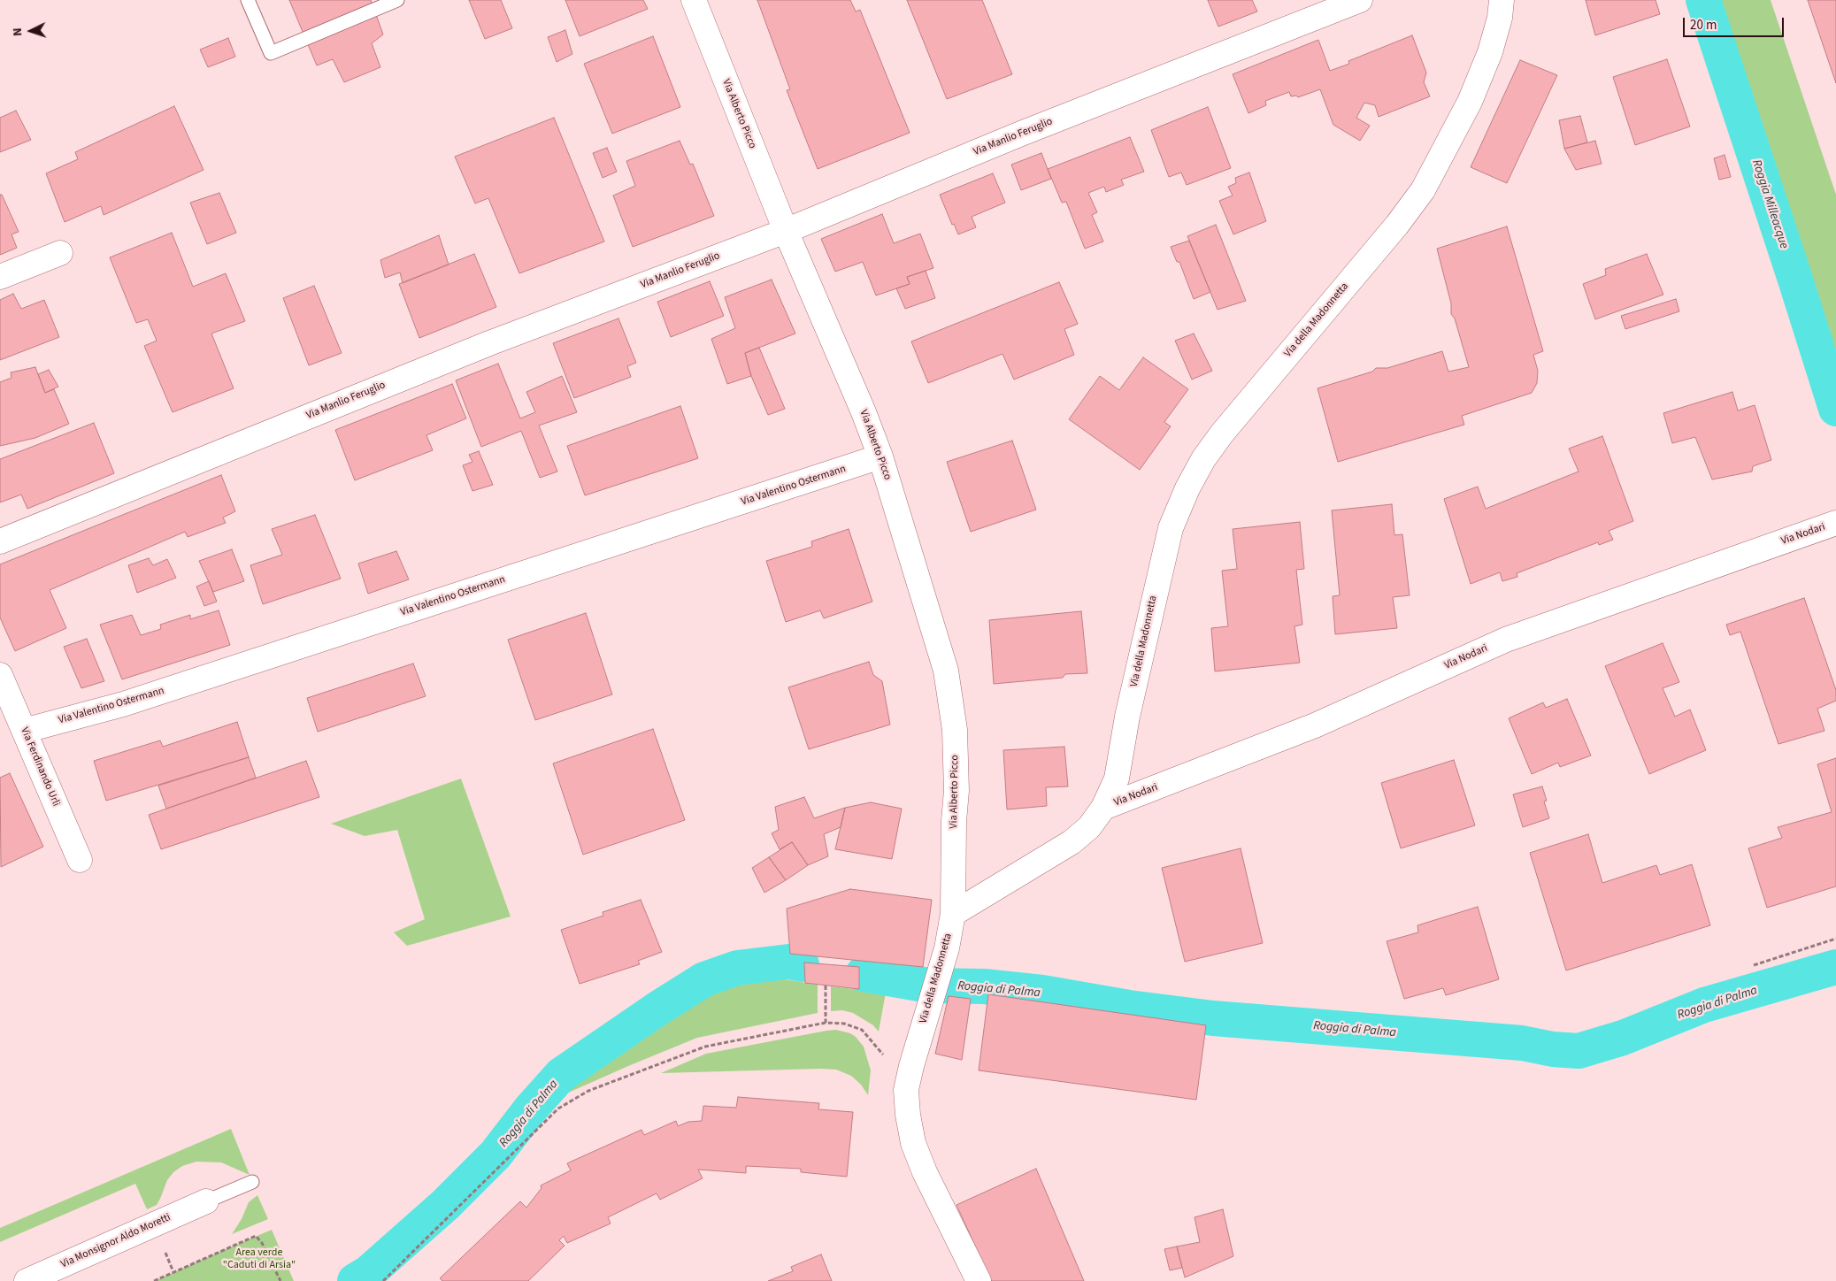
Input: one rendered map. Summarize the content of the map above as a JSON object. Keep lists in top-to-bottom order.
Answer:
{
  "streets": {
    "street": [
      "Via Alberto Picco",
      "Via Manlio Feruglio",
      "Via della Madonnetta",
      "Via Valentino Ostermann",
      "Via Nodari",
      "Via Ferdinando Urli",
      "Via Monsignor Aldo Moretti"
    ]
  },
  "crossings": [
    ["Via Alberto Picco", "Via Manlio Feruglio"],
    ["Via Alberto Picco", "Via della Madonnetta"],
    ["Via Alberto Picco", "Via Valentino Ostermann"],
    ["Via della Madonnetta", "Via Nodari"],
    ["Via Valentino Ostermann", "Via Ferdinando Urli"]
  ],
  "water": ["Roggia Milleacque", "Roggia di Palma"],
  "parks": ["Area verde \"Caduti di Arsia\""],
  "scale_bar": "20 m",
  "north": "left"
}
